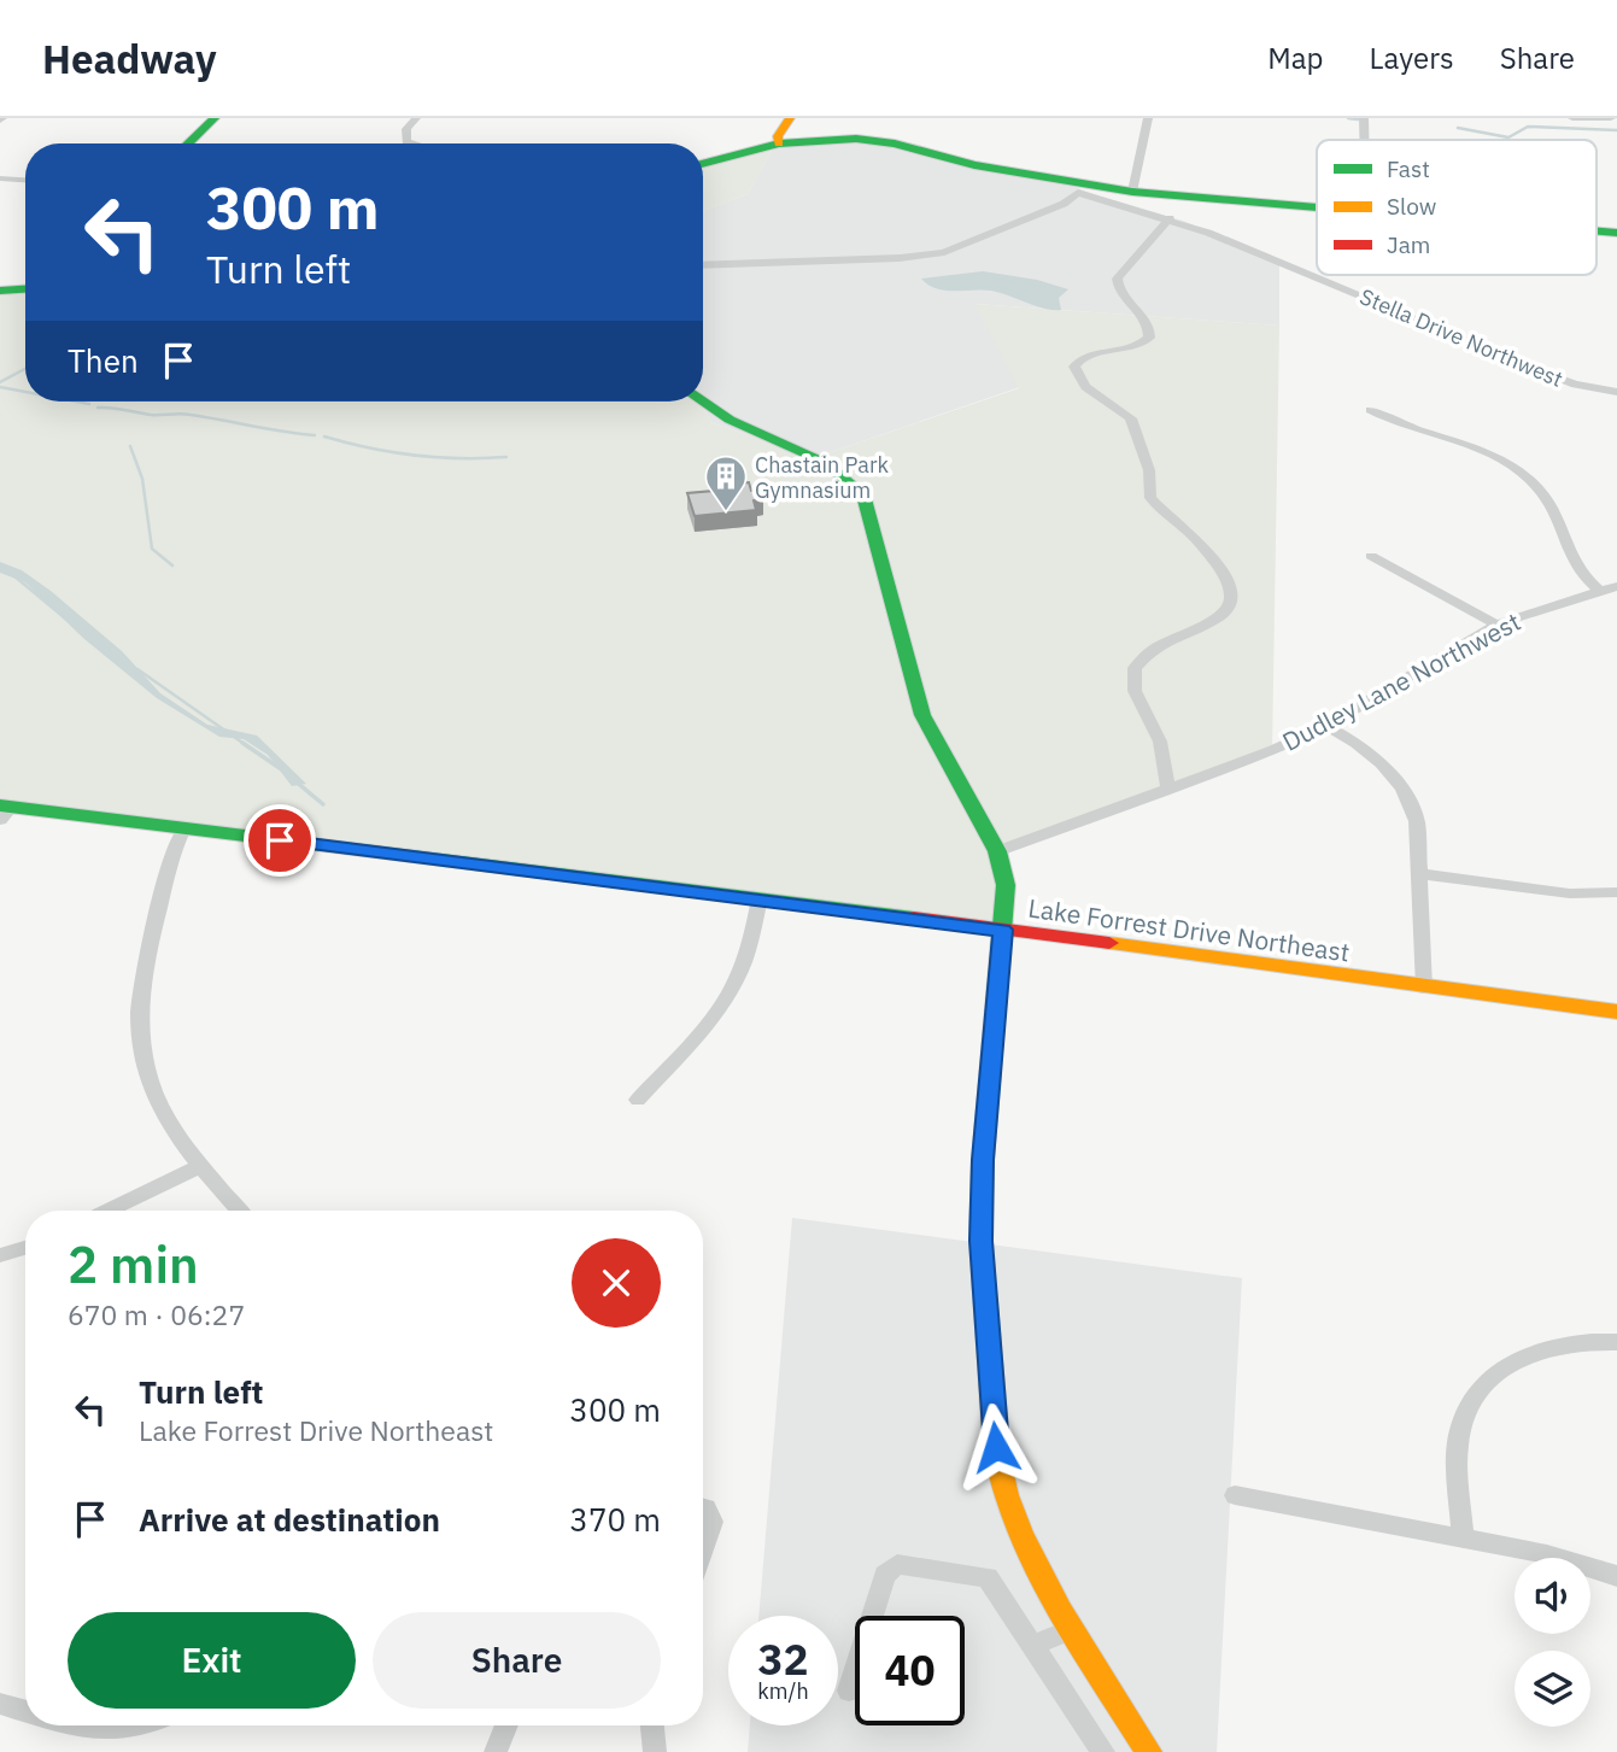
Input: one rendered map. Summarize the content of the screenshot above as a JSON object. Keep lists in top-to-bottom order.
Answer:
{
  "streets": {
    "street": ["Stella Drive Northwest", "Dudley Lane Northwest", "Lake Forrest Drive Northeast"]
  },
  "places": {
    "building": ["Chastain Park Gymnasium"]
  },
  "legend": ["Fast", "Slow", "Jam"],
  "page": {
    "header": "Headway",
    "nav": ["Map", "Layers", "Share"],
    "turn": ["300 m", "Turn left"],
    "then": "Then",
    "heading": ["2 min", "670 m · 06:27"],
    "list": [
      {
        "name": "Turn left",
        "note": "Lake Forrest Drive Northeast",
        "value": "300 m"
      },
      {
        "name": "Arrive at destination",
        "value": "370 m"
      }
    ],
    "buttons": ["Exit", "Share"],
    "speed": "32 km/h",
    "limit": "40"
  }
}
